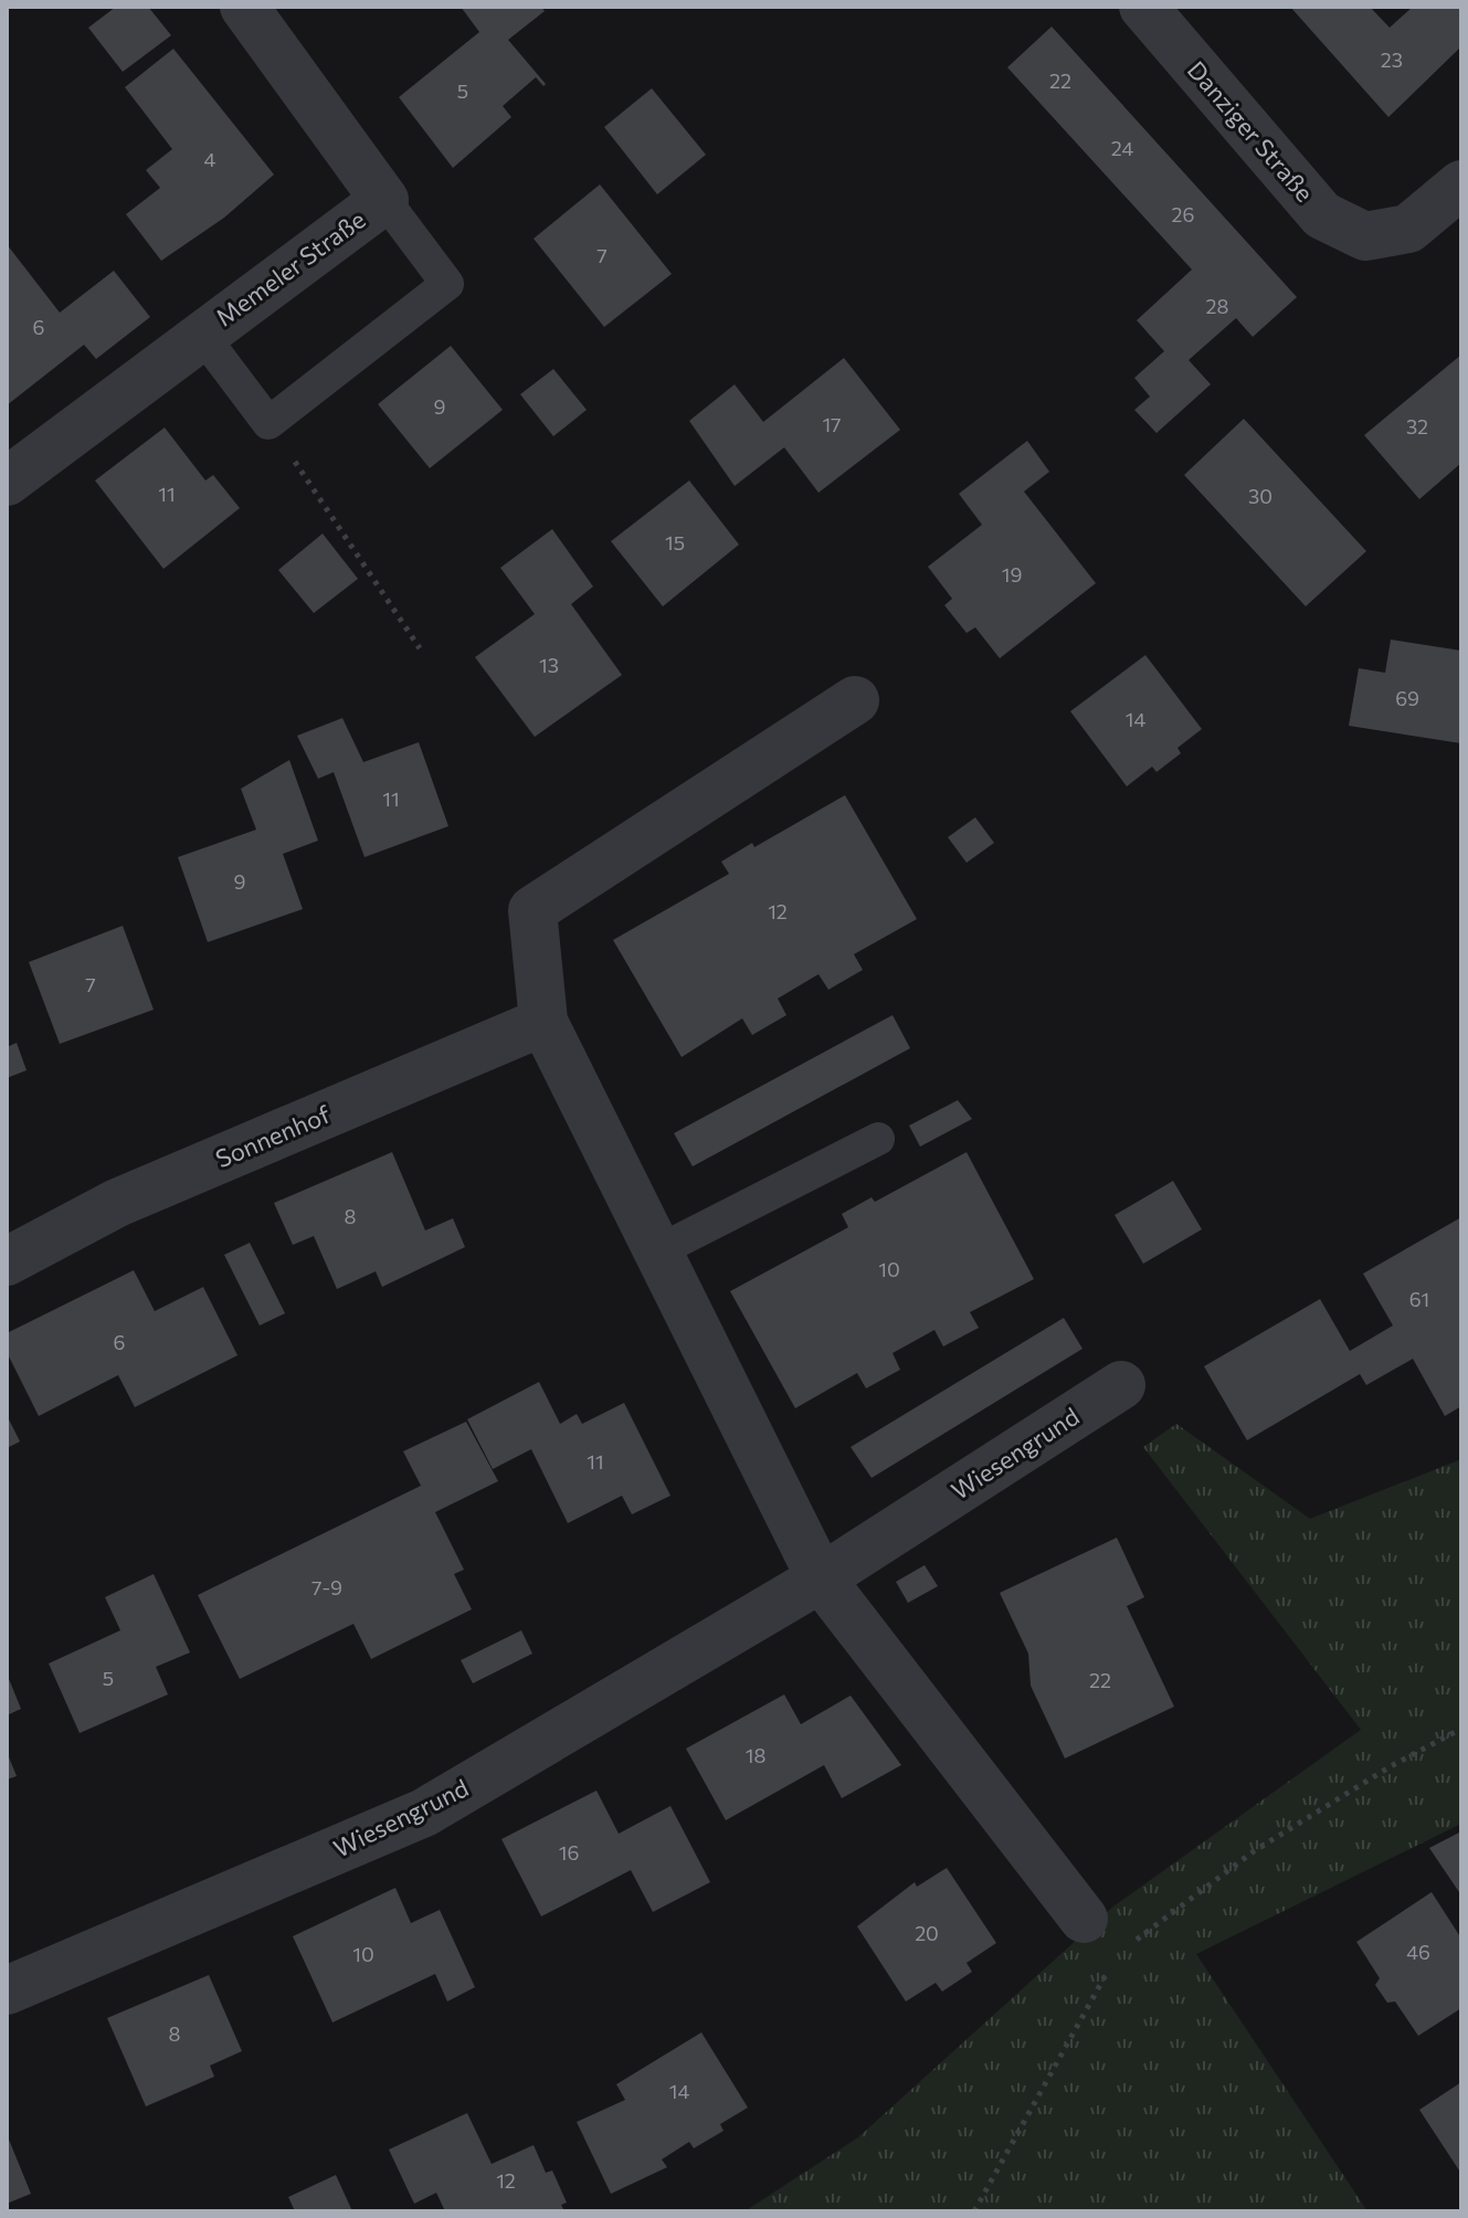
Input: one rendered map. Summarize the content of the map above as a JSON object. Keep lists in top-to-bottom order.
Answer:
{
  "streets": {
    "street": [
      "Danziger Straße",
      "Memeler Straße",
      "Sonnenhof",
      "Wiesengrund"
    ]
  },
  "house_numbers": [
    "23",
    "22",
    "5",
    "24",
    "4",
    "26",
    "7",
    "28",
    "6",
    "9",
    "17",
    "32",
    "11",
    "30",
    "15",
    "19",
    "13",
    "69",
    "14",
    "11",
    "9",
    "12",
    "7",
    "8",
    "10",
    "61",
    "6",
    "11",
    "7-9",
    "5",
    "22",
    "18",
    "16",
    "20",
    "46",
    "10",
    "8",
    "14",
    "12"
  ]
}
